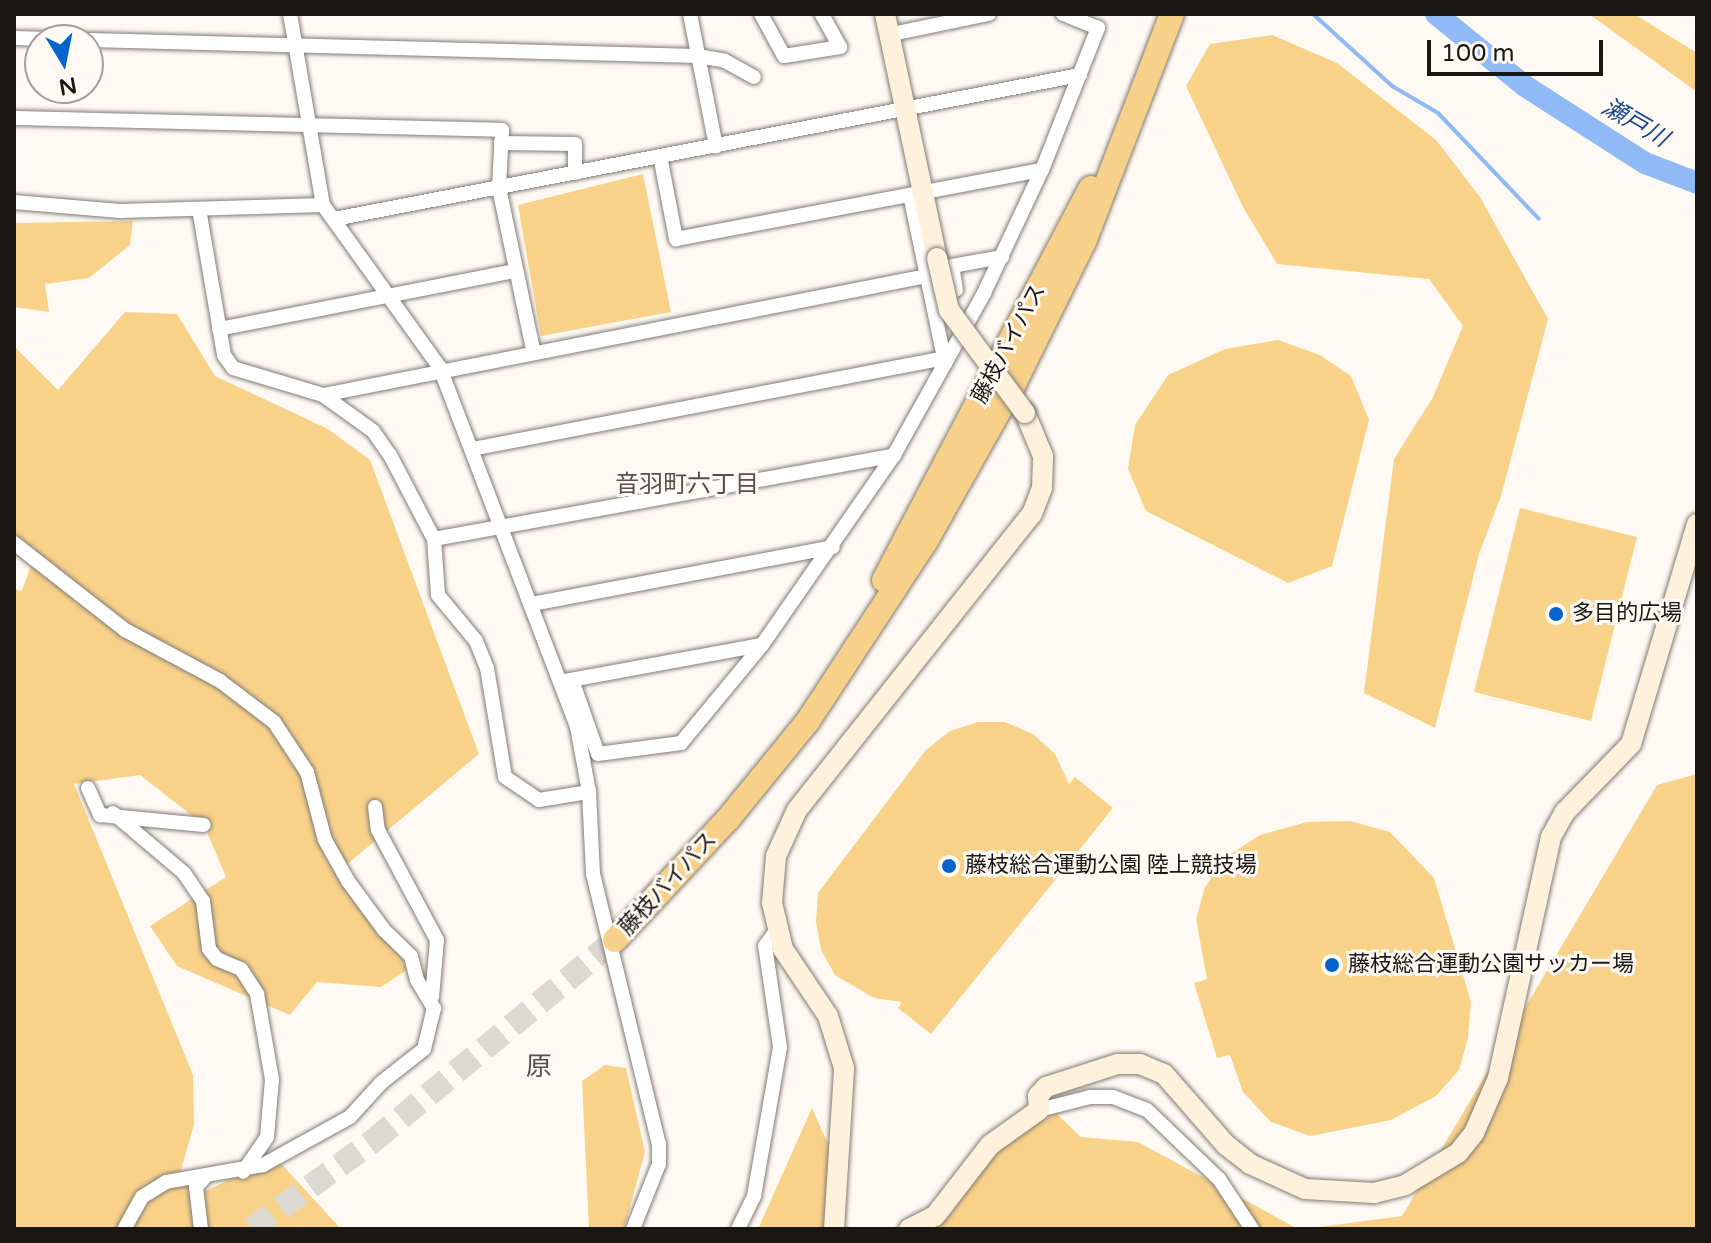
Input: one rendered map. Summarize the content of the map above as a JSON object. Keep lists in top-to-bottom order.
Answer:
{
  "streets": {
    "highway": ["藤枝バイパス"]
  },
  "districts": ["音羽町六丁目", "原"],
  "water": ["瀬戸川"],
  "places": ["多目的広場", "藤枝総合運動公園 陸上競技場", "藤枝総合運動公園サッカー場"],
  "scale_bar": "100 m",
  "north": "bottom"
}
